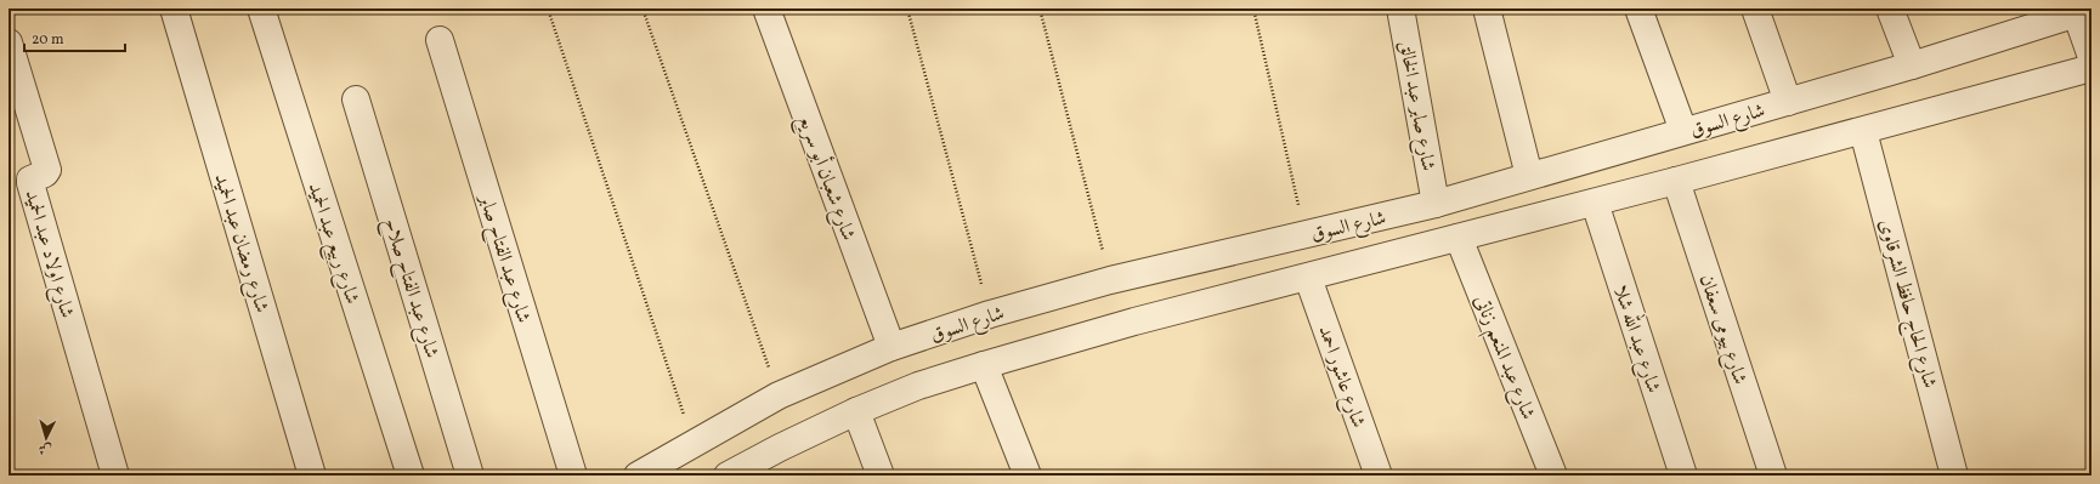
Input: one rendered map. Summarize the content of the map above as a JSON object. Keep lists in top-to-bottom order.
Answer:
{
  "streets": {
    "street": [
      "شارع صابر عبد الخالق",
      "شارع السوق",
      "شارع شعبان أبو سريع",
      "شارع رمضان عبد الحميد",
      "شارع ربيع عبد الحميد",
      "شارع اولاد عبد الحميد",
      "شارع عبد الفتاح صابر",
      "شارع عبد الفتاح صلاح",
      "شارع الحاج حافظ الشرقاوى",
      "شارع بيومى سعفان",
      "شارع عبد الله شلا",
      "شارع عبد المنعم زناتى",
      "شارع عاشور احمد"
    ]
  },
  "crossings": [
    ["شارع صابر عبد الخالق", "شارع السوق"],
    ["شارع السوق", "شارع شعبان أبو سريع"],
    ["شارع السوق", "شارع الحاج حافظ الشرقاوى"],
    ["شارع السوق", "شارع بيومى سعفان"],
    ["شارع السوق", "شارع عبد الله شلا"],
    ["شارع السوق", "شارع عبد المنعم زناتى"],
    ["شارع السوق", "شارع عاشور احمد"]
  ],
  "scale_bar": "20 m",
  "north": "bottom"
}
